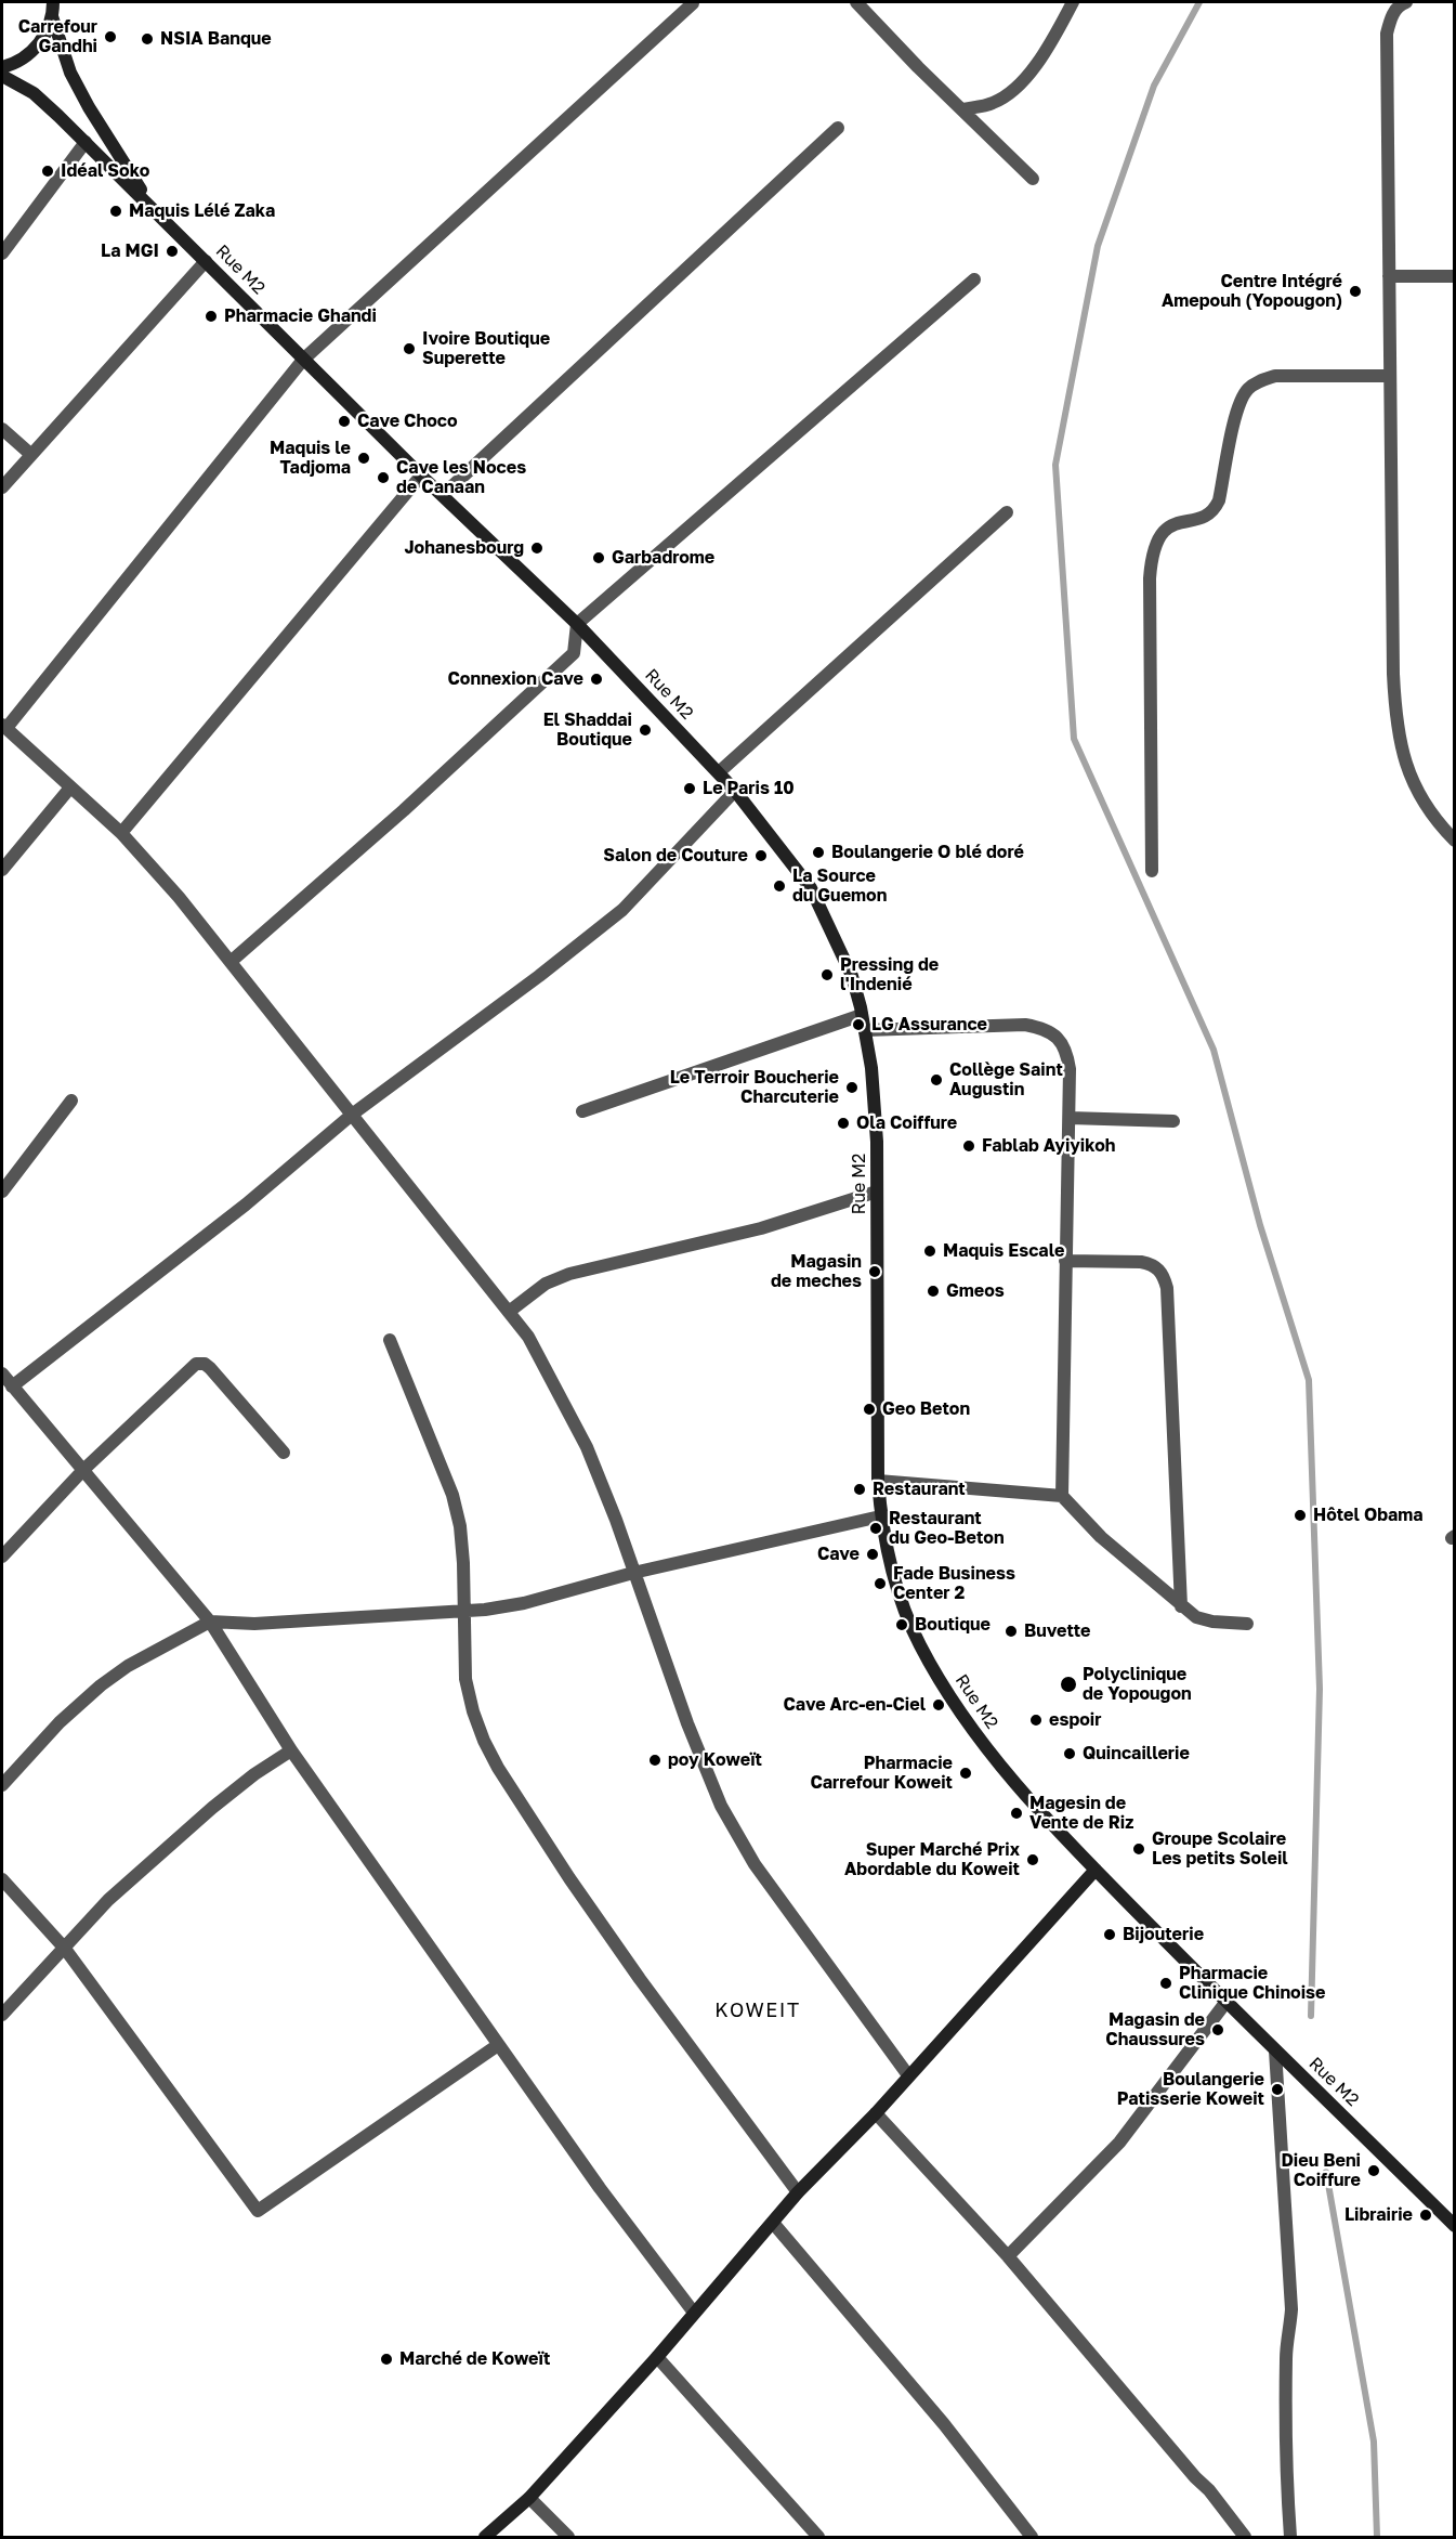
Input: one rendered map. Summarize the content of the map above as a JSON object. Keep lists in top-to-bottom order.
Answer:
{
  "streets": {
    "street": ["Rue M2"]
  },
  "districts": ["KOWEIT"],
  "places": [
    "Carrefour Gandhi",
    "NSIA Banque",
    "Idéal Soko",
    "Maquis Lélé Zaka",
    "La MGI",
    "Centre Intégré Amepouh (Yopougon)",
    "Pharmacie Ghandi",
    "Ivoire Boutique Superette",
    "Cave Choco",
    "Maquis le Tadjoma",
    "Cave les Noces de Canaan",
    "Johanesbourg",
    "Garbadrome",
    "Connexion Cave",
    "El Shaddai Boutique",
    "Le Paris 10",
    "Boulangerie O blé doré",
    "Salon de Couture",
    "La Source du Guemon",
    "Pressing de l'Indenié",
    "LG Assurance",
    "Collège Saint Augustin",
    "Le Terroir Boucherie Charcuterie",
    "Ola Coiffure",
    "Fablab Ayiyikoh",
    "Maquis Escale",
    "Magasin de meches",
    "Gmeos",
    "Geo Beton",
    "Restaurant",
    "Hôtel Obama",
    "Restaurant du Geo-Beton",
    "Cave",
    "Fade Business Center 2",
    "Boutique",
    "Buvette",
    "Polyclinique de Yopougon",
    "Cave Arc-en-Ciel",
    "espoir",
    "Quincaillerie",
    "poy Koweït",
    "Pharmacie Carrefour Koweit",
    "Magesin de Vente de Riz",
    "Groupe Scolaire Les petits Soleil",
    "Super Marché Prix Abordable du Koweit",
    "Bijouterie",
    "Pharmacie Clinique Chinoise",
    "Magasin de Chaussures",
    "Boulangerie Patisserie Koweit",
    "Dieu Beni Coiffure",
    "Librairie",
    "Marché de Koweït"
  ]
}
